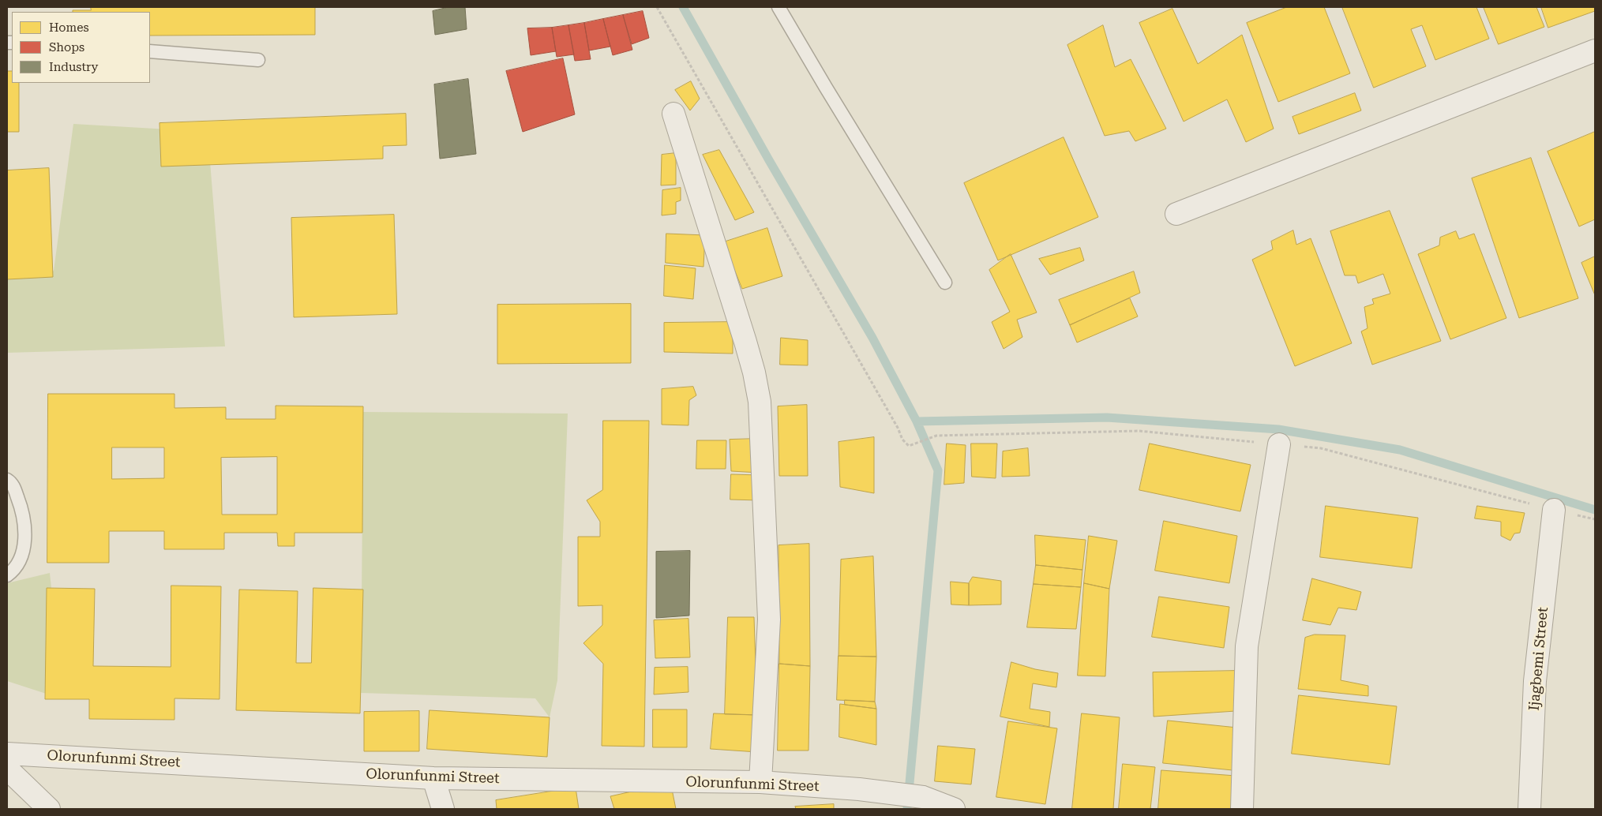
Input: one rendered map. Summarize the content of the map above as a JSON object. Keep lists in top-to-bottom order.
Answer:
{
  "streets": {
    "street": ["Ijagbemi Street", "Olorunfunmi Street"]
  },
  "legend": ["Homes", "Shops", "Industry"]
}
